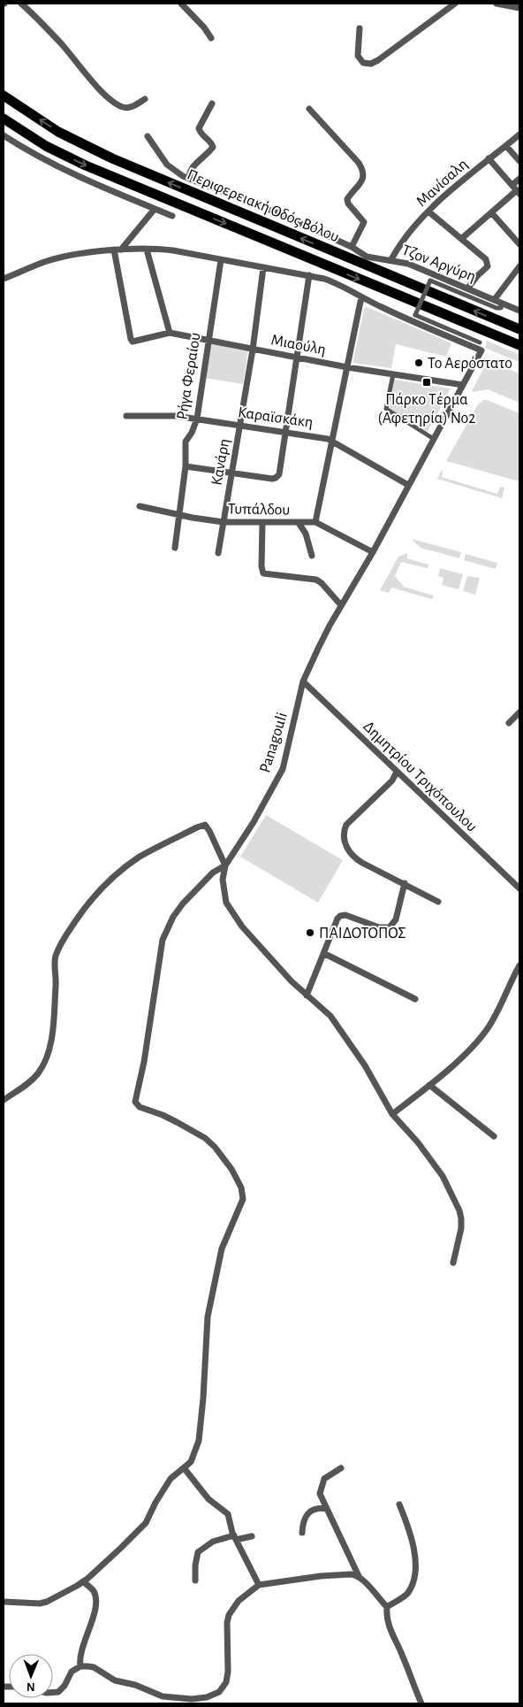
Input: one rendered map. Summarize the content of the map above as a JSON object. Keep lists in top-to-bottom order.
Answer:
{
  "streets": {
    "main road": ["Περιφερειακή Οδός Βόλου"],
    "street": [
      "Μανίσαλη",
      "Τζον Αργύρη",
      "Μιαούλη",
      "Ρήγα Φεραίου",
      "Καραϊσκάκη",
      "Κανάρη",
      "Τυπάλδου",
      "Panagouli",
      "Δημητρίου Τριχόπουλου"
    ]
  },
  "crossings": [
    ["Μανίσαλη", "Τζον Αργύρη"],
    ["Μιαούλη", "Ρήγα Φεραίου"],
    ["Μιαούλη", "Κανάρη"],
    ["Μιαούλη", "Panagouli"],
    ["Ρήγα Φεραίου", "Καραϊσκάκη"],
    ["Ρήγα Φεραίου", "Τυπάλδου"],
    ["Καραϊσκάκη", "Κανάρη"],
    ["Καραϊσκάκη", "Panagouli"],
    ["Κανάρη", "Τυπάλδου"],
    ["Panagouli", "Δημητρίου Τριχόπουλου"]
  ],
  "places": {
    "other": ["Το Αερόστατο", "ΠΑΙΔΟΤΟΠΟΣ"],
    "transit": ["Πάρκο Τέρμα (Αφετηρία) Νο2"]
  },
  "north": "bottom"
}
